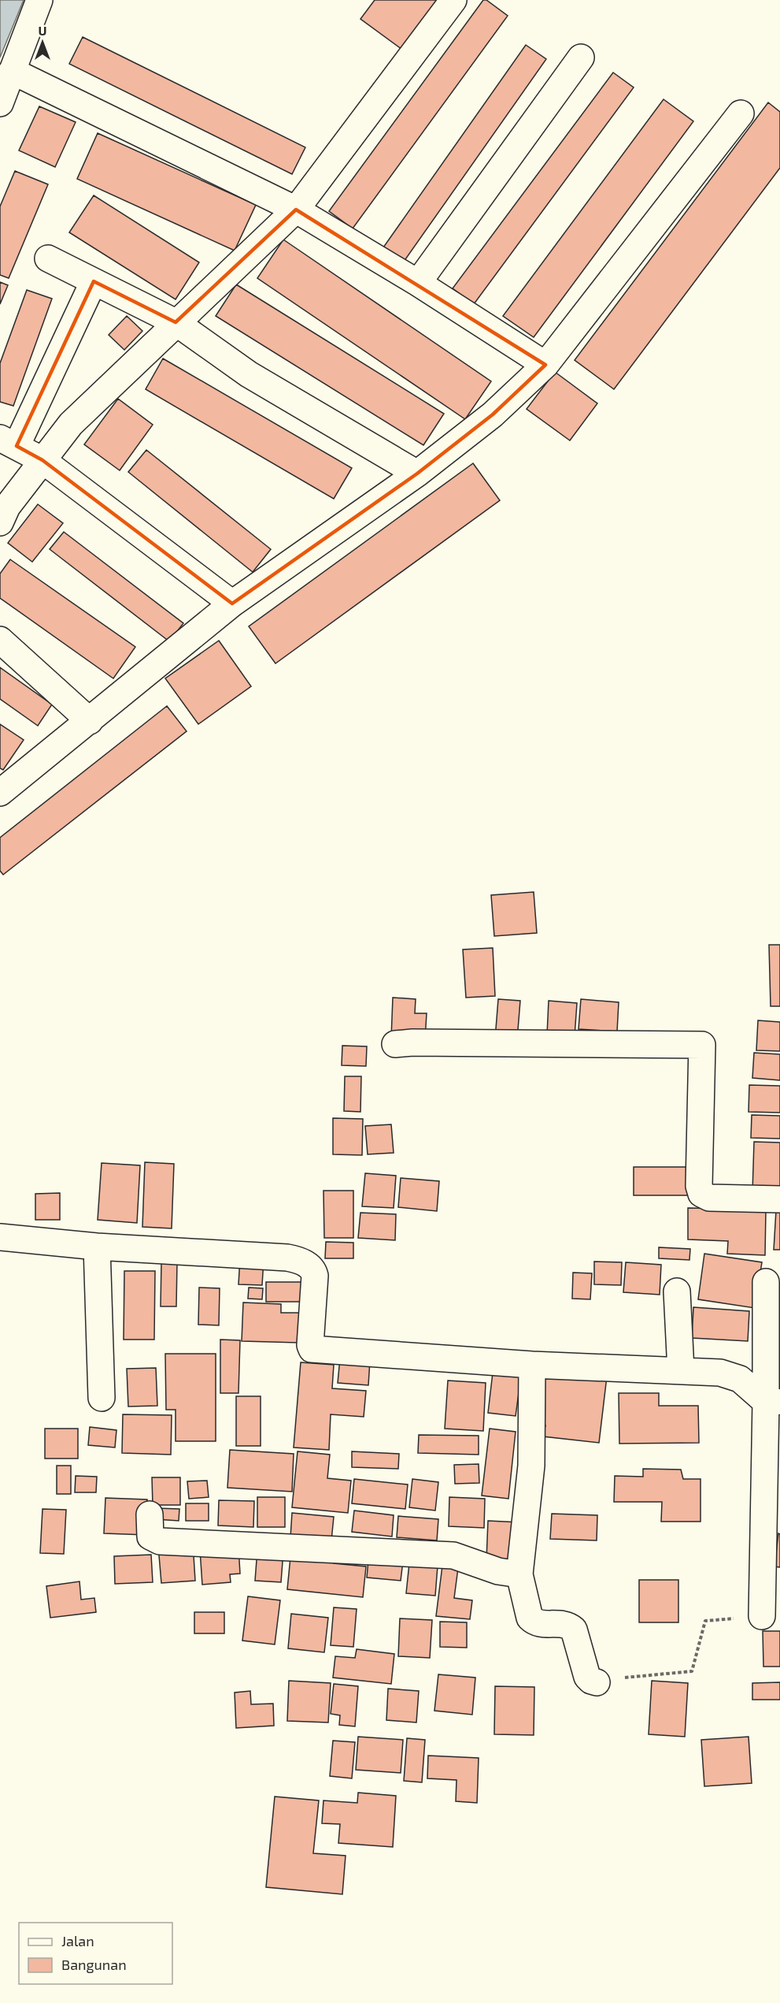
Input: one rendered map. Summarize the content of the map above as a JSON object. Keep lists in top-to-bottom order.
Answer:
{
  "legend": ["Jalan", "Bangunan"],
  "north": "top"
}
